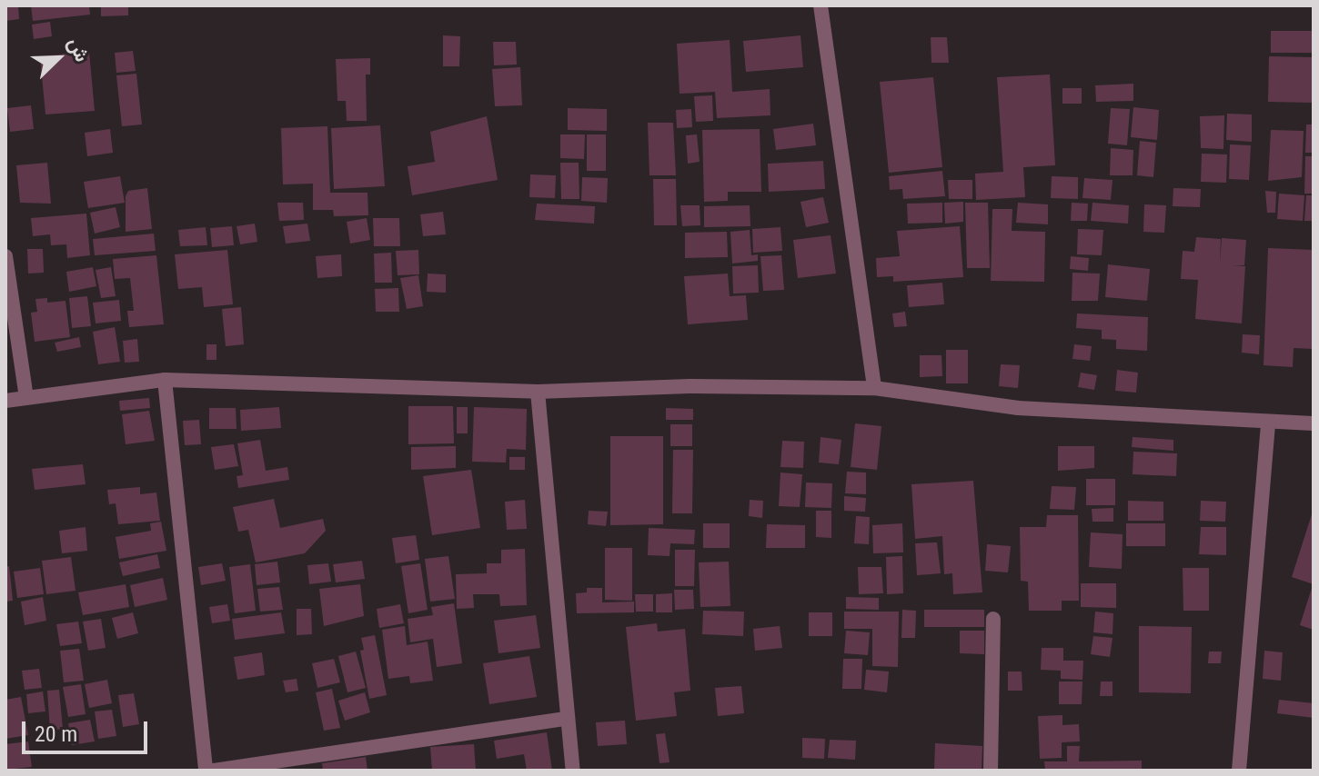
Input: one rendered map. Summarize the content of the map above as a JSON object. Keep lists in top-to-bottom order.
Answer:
{
  "scale_bar": "20 m",
  "north": "top right"
}
